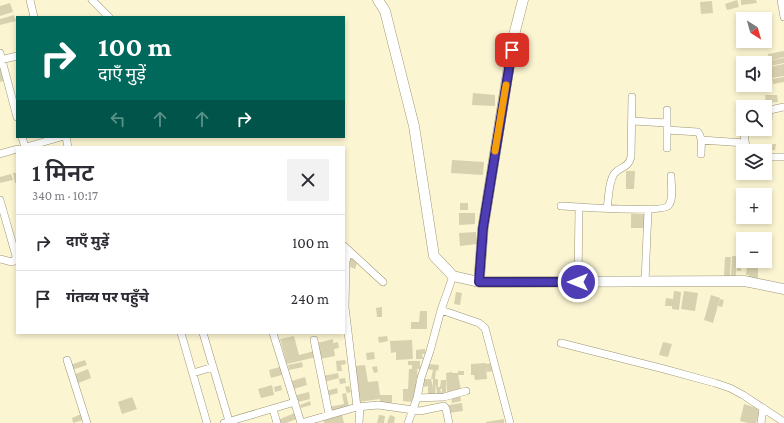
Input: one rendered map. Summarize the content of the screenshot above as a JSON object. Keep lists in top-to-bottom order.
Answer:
{
  "north": "bottom right",
  "page": {
    "map_buttons": ["+", "−"],
    "turn": ["100 m", "दाएँ मुड़ें"],
    "heading": ["1 मिनट", "340 m · 10:17"],
    "list": [
      {
        "name": "दाएँ मुड़ें",
        "value": "100 m"
      },
      {
        "name": "गंतव्य पर पहुँचे",
        "value": "240 m"
      }
    ]
  }
}
